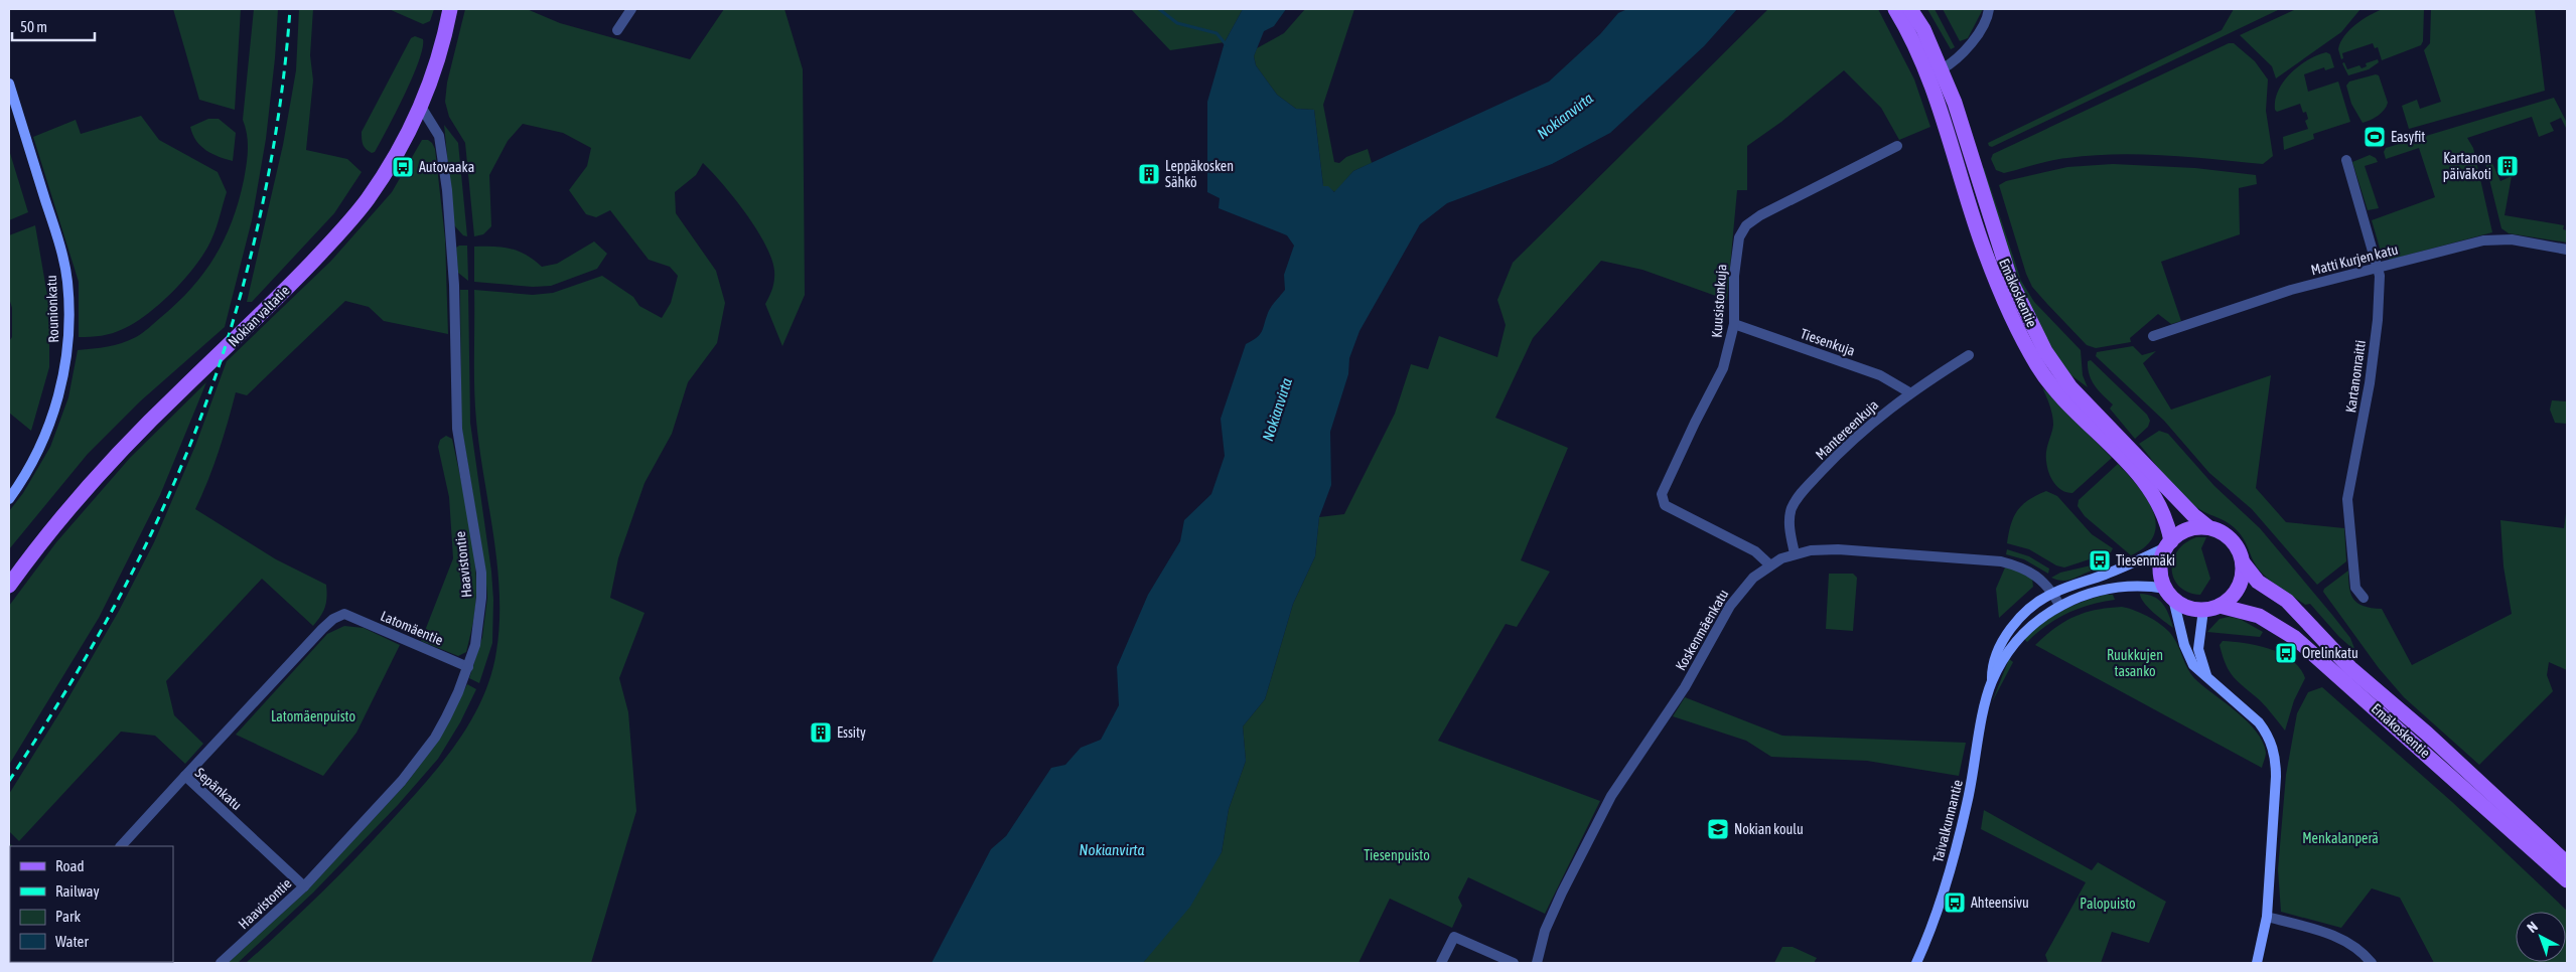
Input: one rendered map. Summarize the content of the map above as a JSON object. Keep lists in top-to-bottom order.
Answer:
{
  "streets": {
    "main road": [
      "Emäkoskentie",
      "Rounionkatu",
      "Nokian valtatie",
      "Taivalkunnantie"
    ],
    "street": [
      "Matti Kurjen katu",
      "Kuusistonkuja",
      "Tiesenkuja",
      "Kartanonraitti",
      "Mantereenkuja",
      "Haavistontie",
      "Latomäentie",
      "Koskenmäenkatu",
      "Sepänkatu"
    ]
  },
  "crossings": [
    ["Matti Kurjen katu", "Kartanonraitti"],
    ["Emäkoskentie", "Taivalkunnantie"],
    ["Kuusistonkuja", "Tiesenkuja"],
    ["Kuusistonkuja", "Koskenmäenkatu"],
    ["Nokian valtatie", "Haavistontie"],
    ["Tiesenkuja", "Mantereenkuja"],
    ["Mantereenkuja", "Koskenmäenkatu"],
    ["Haavistontie", "Latomäentie"],
    ["Haavistontie", "Sepänkatu"],
    ["Latomäentie", "Sepänkatu"],
    ["Koskenmäenkatu", "Taivalkunnantie"]
  ],
  "water": ["Nokianvirta"],
  "parks": [
    "Ruukkujen tasanko",
    "Latomäenpuisto",
    "Menkalanperä",
    "Tiesenpuisto",
    "Palopuisto"
  ],
  "places": {
    "sports": ["Easyfit"],
    "building": ["Kartanon päiväkoti", "Leppäkosken Sähkö", "Essity"],
    "bus stop": [
      "Autovaaka",
      "Tiesenmäki",
      "Orelinkatu",
      "Ahteensivu"
    ],
    "school or university": ["Nokian koulu"]
  },
  "legend": [
    "Road",
    "Railway",
    "Park",
    "Water"
  ],
  "scale_bar": "50 m",
  "north": "top left"
}
